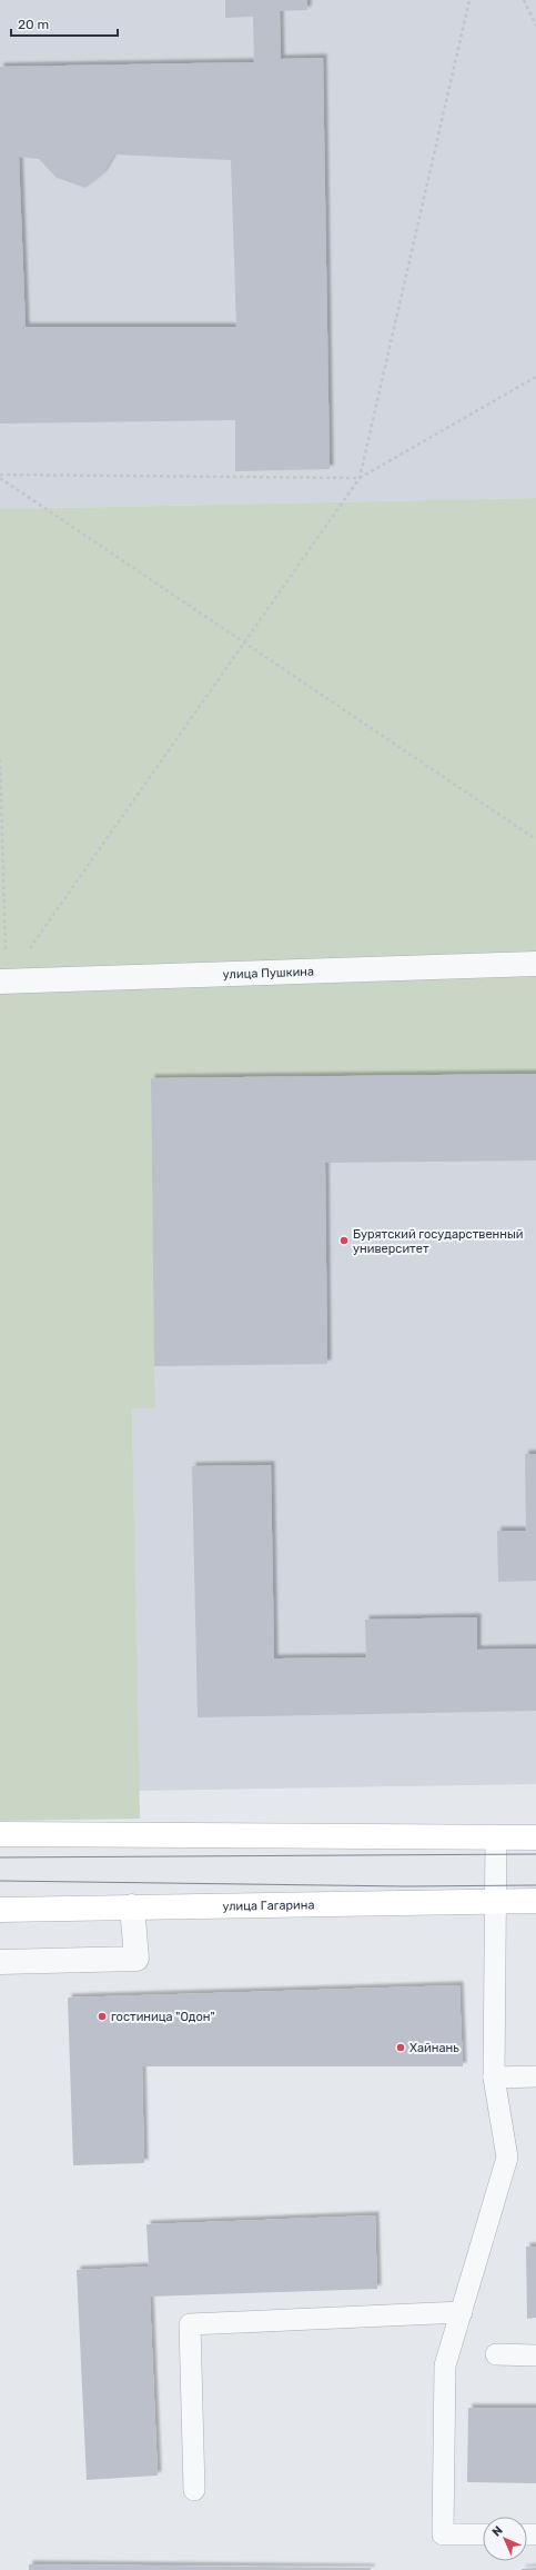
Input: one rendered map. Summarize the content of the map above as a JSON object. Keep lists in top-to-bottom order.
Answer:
{
  "streets": {
    "street": ["улица Пушкина", "улица Гагарина"]
  },
  "places": ["Бурятский государственный университет", "гостиница \"Одон\"", "Хайнань"],
  "scale_bar": "20 m",
  "north": "top left"
}
